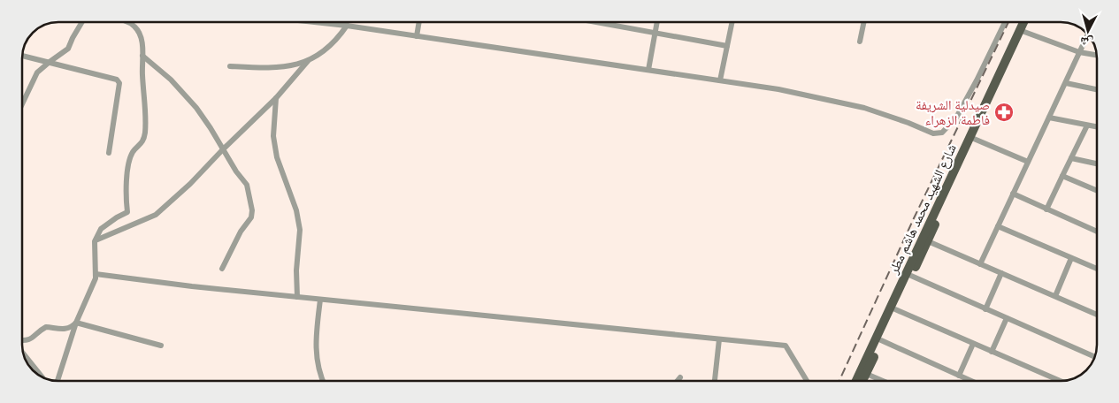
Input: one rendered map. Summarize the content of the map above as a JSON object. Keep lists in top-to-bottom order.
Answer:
{
  "streets": {
    "main road": ["شارع الشهيد محمد هاشم مطر"]
  },
  "places": {
    "pharmacy": ["صيدلية الشريفة فاطمة الزهراء"]
  },
  "north": "bottom"
}
